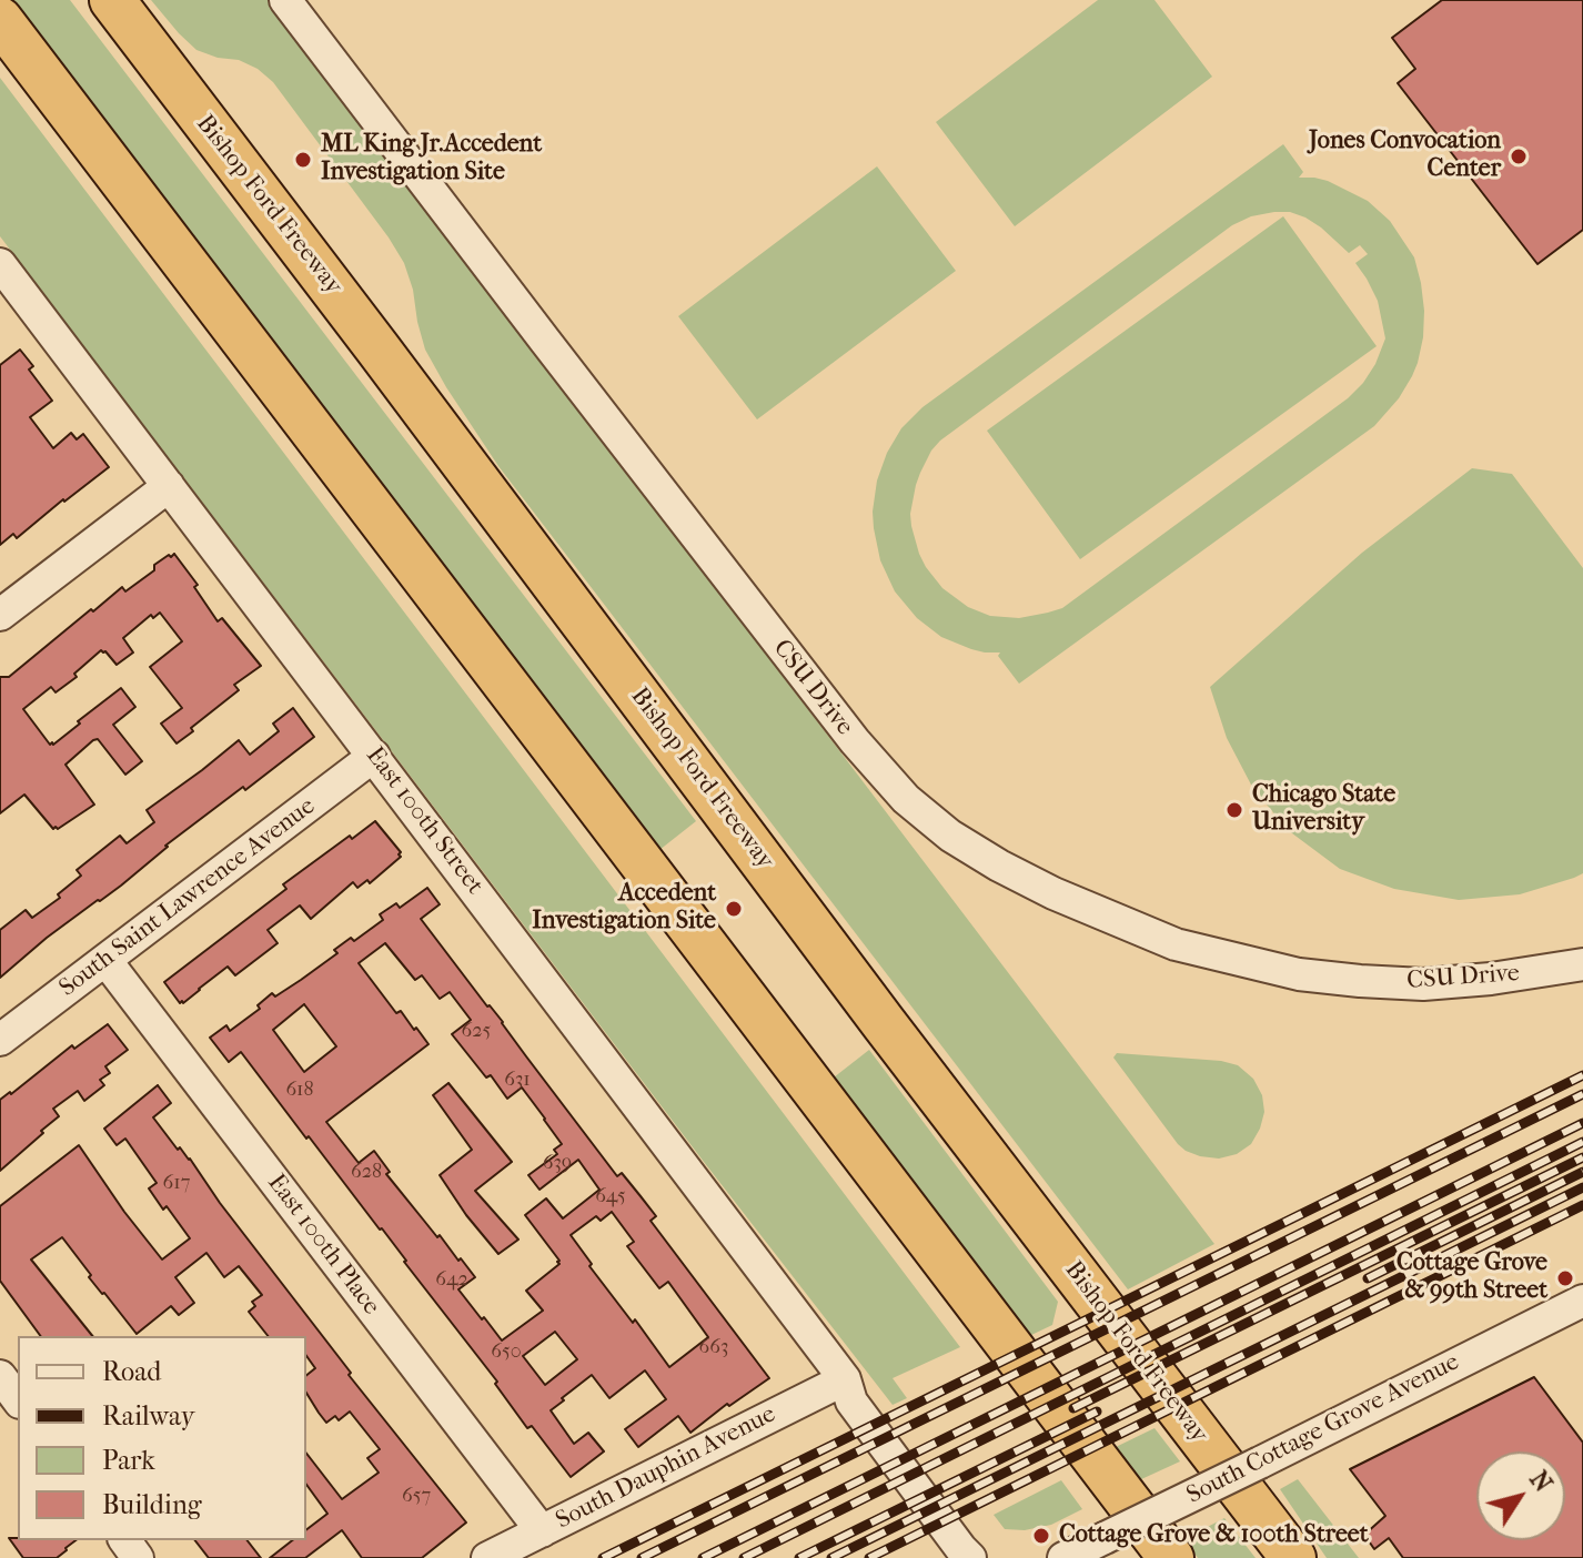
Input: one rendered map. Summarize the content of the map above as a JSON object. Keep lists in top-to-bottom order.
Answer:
{
  "streets": {
    "highway": ["Bishop Ford Freeway"],
    "street": [
      "CSU Drive",
      "East 100th Street",
      "South Saint Lawrence Avenue",
      "East 100th Place",
      "South Cottage Grove Avenue",
      "South Dauphin Avenue"
    ]
  },
  "crossings": [
    ["East 100th Street", "South Saint Lawrence Avenue"],
    ["East 100th Street", "South Dauphin Avenue"],
    ["South Saint Lawrence Avenue", "East 100th Place"],
    ["East 100th Place", "South Dauphin Avenue"]
  ],
  "places": [
    "Jones Convocation Center",
    "ML King Jr.Accedent Investigation Site",
    "Chicago State University",
    "Accedent Investigation Site",
    "Cottage Grove & 99th Street",
    "Cottage Grove & 100th Street"
  ],
  "house_numbers": [
    "625",
    "631",
    "618",
    "639",
    "628",
    "617",
    "645",
    "642",
    "663",
    "650",
    "657"
  ],
  "legend": [
    "Road",
    "Railway",
    "Park",
    "Building"
  ],
  "north": "top right"
}
